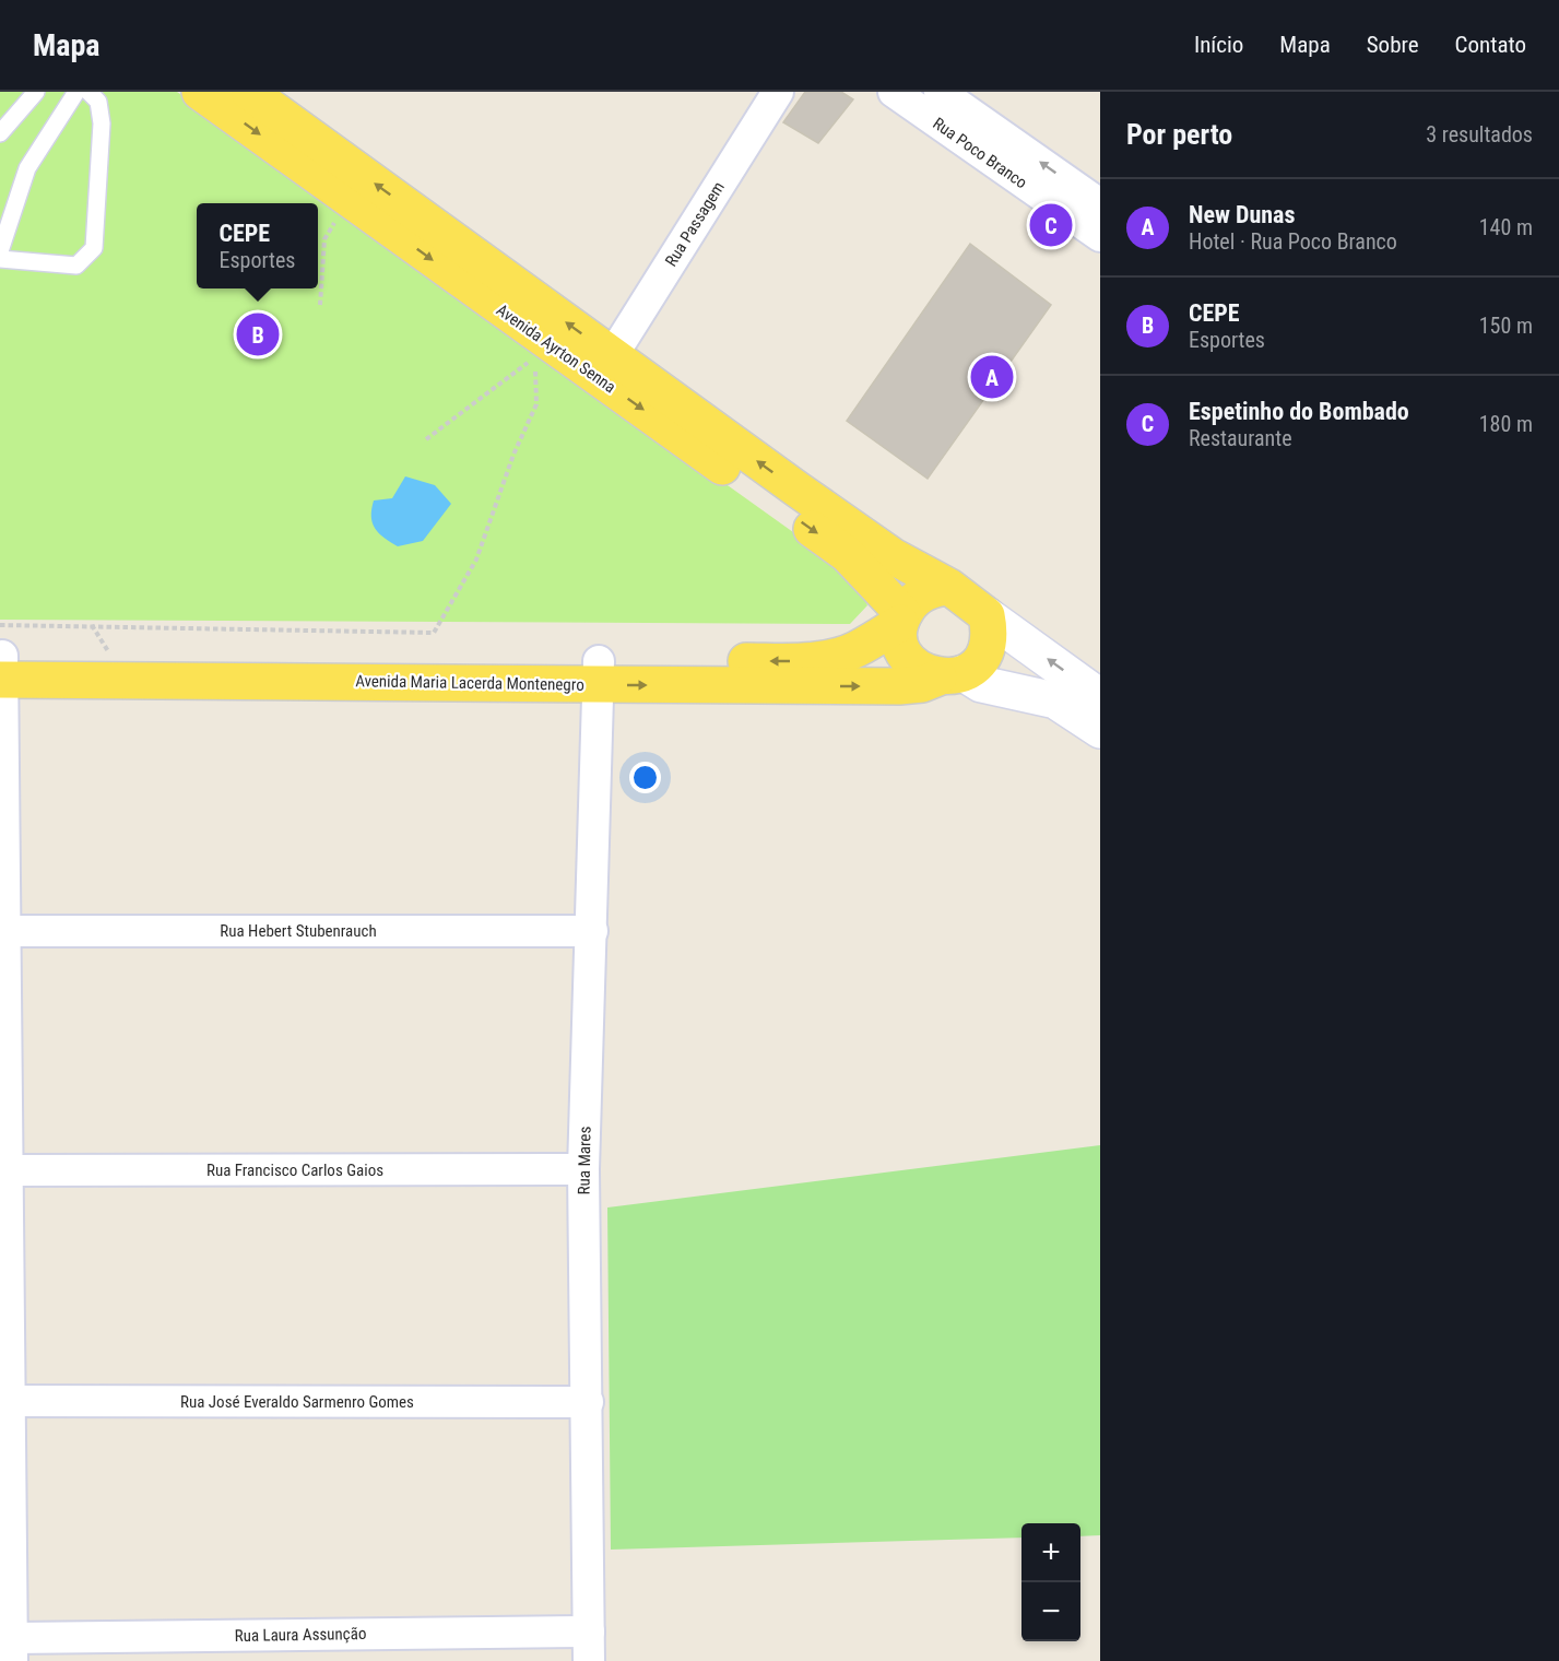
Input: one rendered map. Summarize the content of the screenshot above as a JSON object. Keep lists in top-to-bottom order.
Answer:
{
  "streets": {
    "main road": ["Avenida Ayrton Senna", "Avenida Maria Lacerda Montenegro"],
    "street": [
      "Rua Poco Branco",
      "Rua Passagem",
      "Rua Hebert Stubenrauch",
      "Rua Mares",
      "Rua Francisco Carlos Gaios",
      "Rua José Everaldo Sarmenro Gomes",
      "Rua Laura Assunção"
    ]
  },
  "crossings": [
    ["Rua Passagem", "Avenida Ayrton Senna"],
    ["Avenida Ayrton Senna", "Avenida Maria Lacerda Montenegro"],
    ["Avenida Maria Lacerda Montenegro", "Rua Mares"],
    ["Rua Hebert Stubenrauch", "Rua Mares"],
    ["Rua Mares", "Rua Francisco Carlos Gaios"],
    ["Rua Mares", "Rua José Everaldo Sarmenro Gomes"],
    ["Rua Mares", "Rua Laura Assunção"]
  ],
  "page": {
    "header": "Mapa",
    "nav": [
      "Início",
      "Mapa",
      "Sobre",
      "Contato"
    ],
    "heading": ["Por perto", "3 resultados"],
    "list": [
      {
        "mark": "A",
        "name": "New Dunas",
        "note": "Hotel · Rua Poco Branco",
        "value": "140 m"
      },
      {
        "mark": "B",
        "name": "CEPE",
        "note": "Esportes",
        "value": "150 m"
      },
      {
        "mark": "C",
        "name": "Espetinho do Bombado",
        "note": "Restaurante",
        "value": "180 m"
      }
    ],
    "pins": ["C", "B", "A"],
    "popup": ["CEPE", "Esportes"],
    "map_buttons": ["+", "−"]
  }
}
